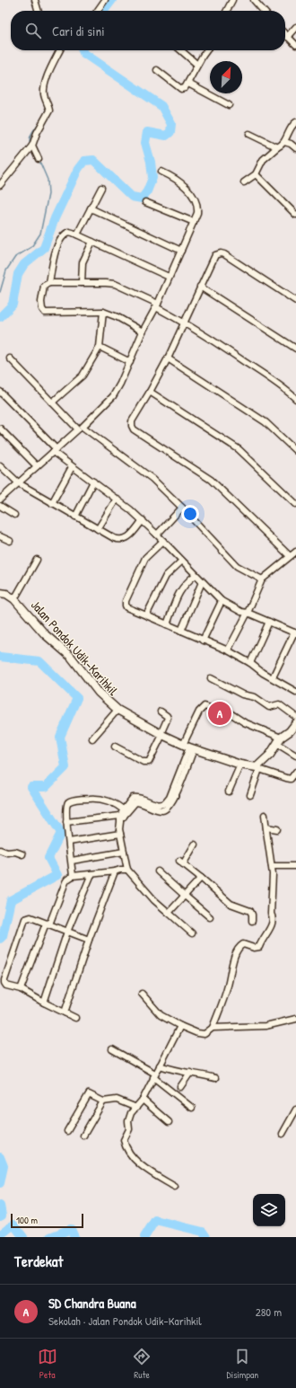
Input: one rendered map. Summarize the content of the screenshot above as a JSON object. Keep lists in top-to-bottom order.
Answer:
{
  "streets": {
    "street": ["Jalan Pondok Udik–Karihkil"]
  },
  "scale_bar": "100 m",
  "north": "top right",
  "page": {
    "search": "Cari di sini",
    "pins": "A",
    "scale": "100 m",
    "heading": "Terdekat",
    "list": [
      {
        "mark": "A",
        "name": "SD Chandra Buana",
        "note": "Sekolah · Jalan Pondok Udik–Karihkil",
        "value": "280 m"
      }
    ],
    "nav": ["Peta", "Rute", "Disimpan"]
  }
}
